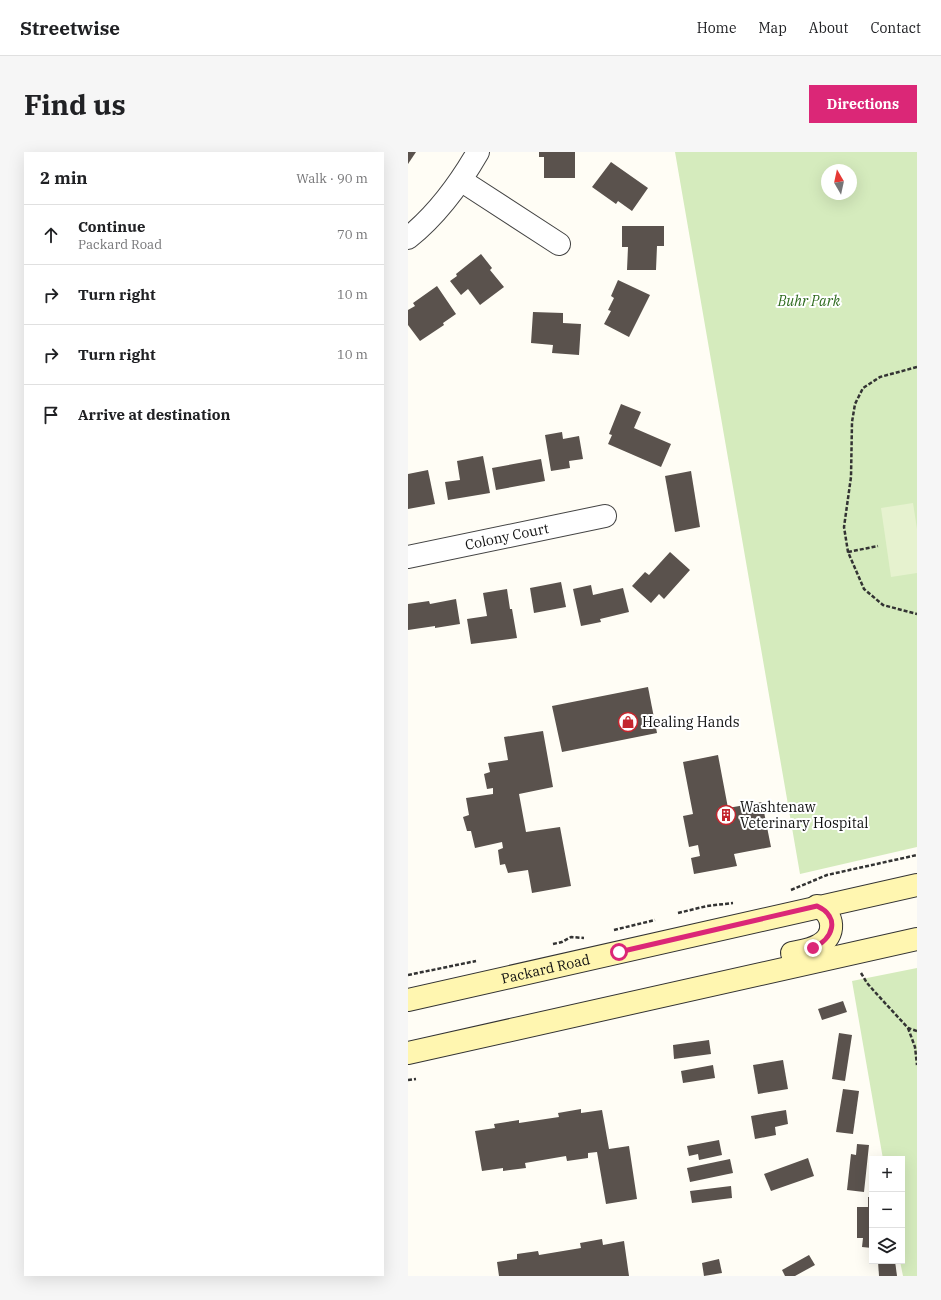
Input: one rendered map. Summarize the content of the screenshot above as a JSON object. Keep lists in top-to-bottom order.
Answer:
{
  "streets": {
    "main road": ["Packard Road"],
    "street": ["Colony Court"]
  },
  "parks": ["Buhr Park"],
  "places": {
    "shop": ["Healing Hands"],
    "building": ["Washtenaw Veterinary Hospital"]
  },
  "north": "top",
  "page": {
    "header": "Streetwise",
    "nav": [
      "Home",
      "Map",
      "About",
      "Contact"
    ],
    "buttons": "Directions",
    "title": "Find us",
    "heading": ["2 min", "Walk · 90 m"],
    "list": [
      ["Continue", "Packard Road", "70 m"],
      ["Turn right", "10 m"],
      ["Turn right", "10 m"],
      "Arrive at destination"
    ],
    "map_buttons": ["+", "−"]
  }
}
